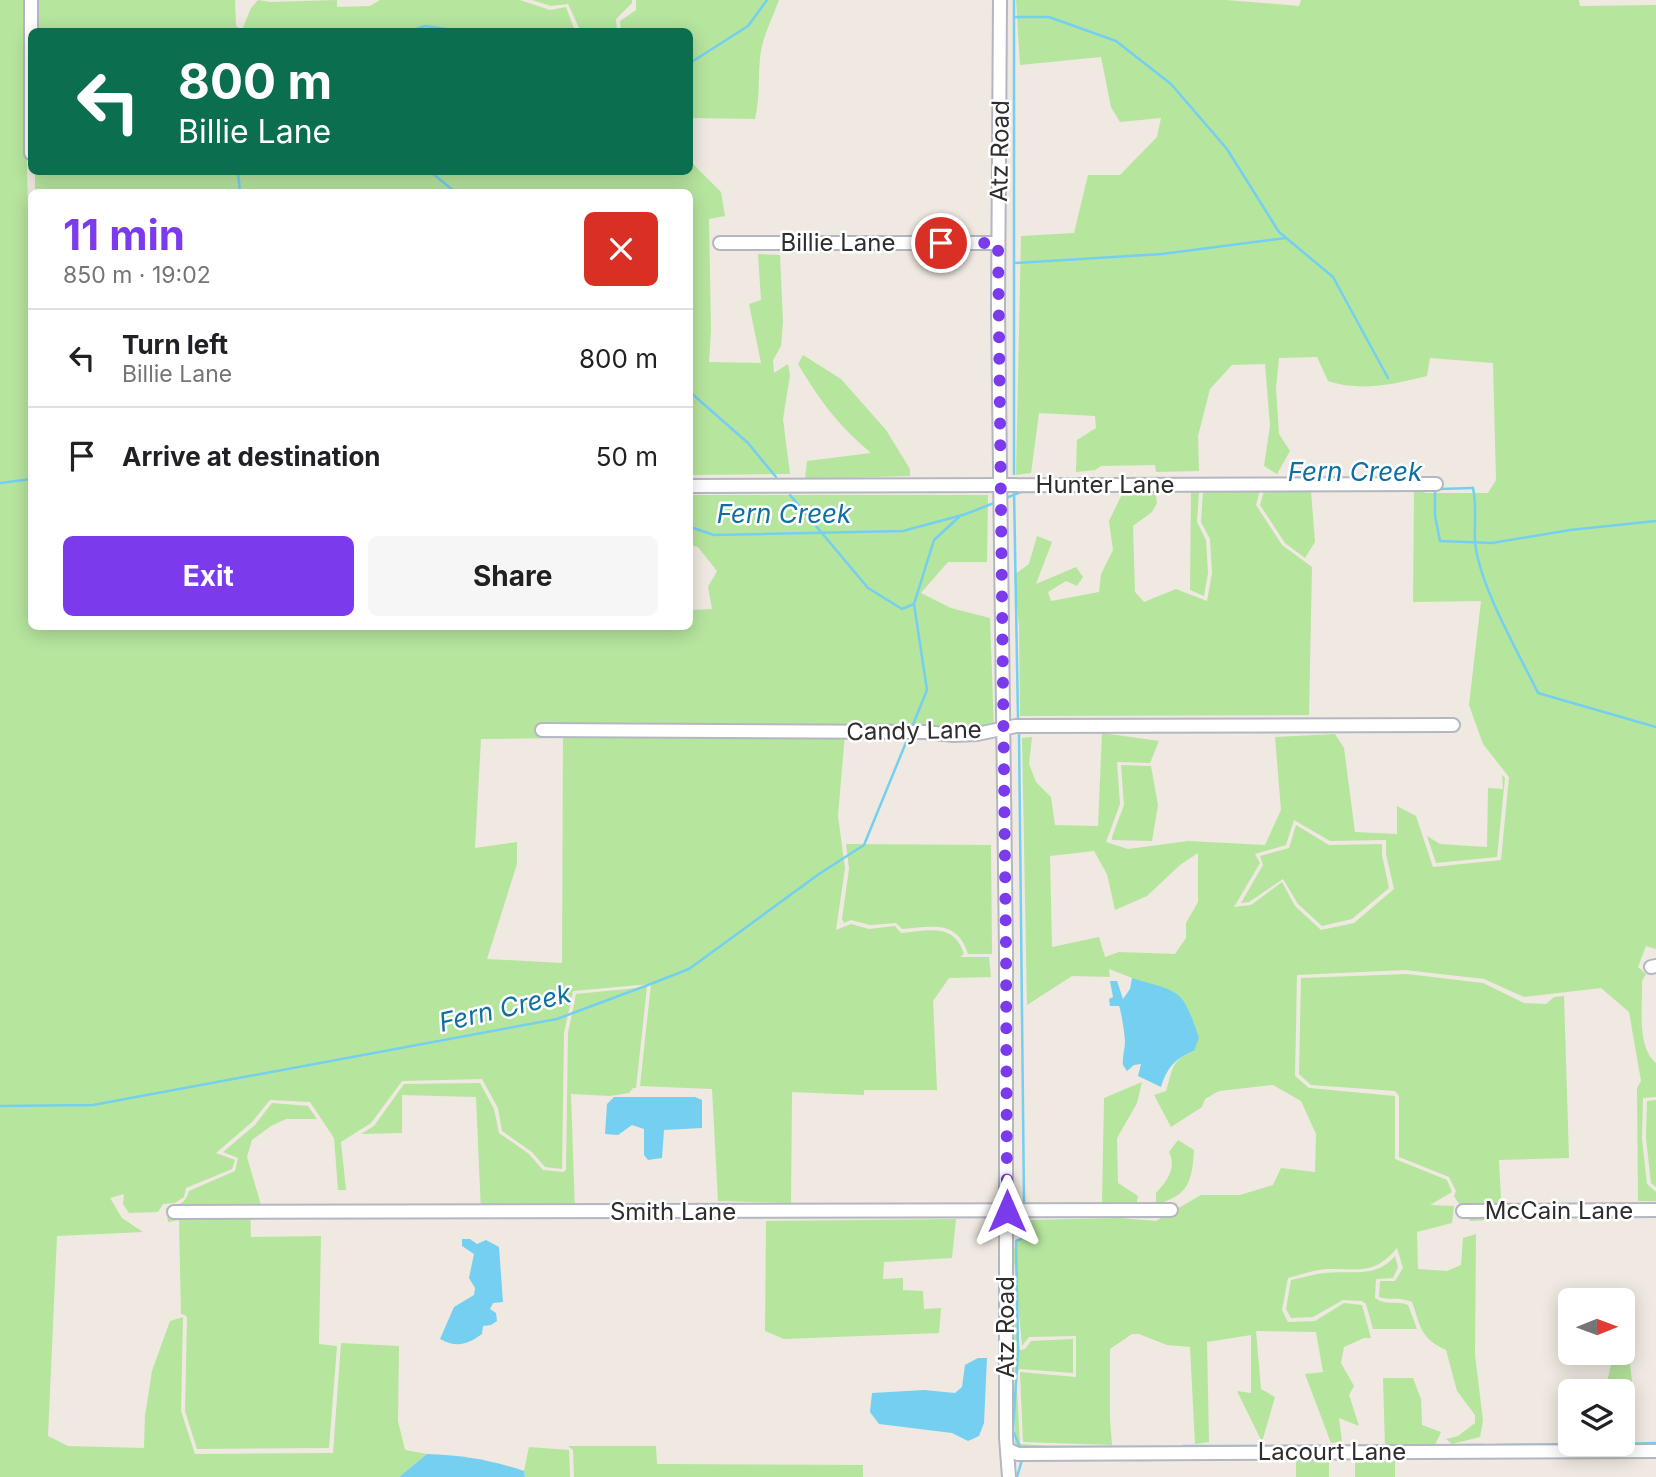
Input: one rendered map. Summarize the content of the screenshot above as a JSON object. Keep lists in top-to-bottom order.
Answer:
{
  "streets": {
    "street": [
      "Atz Road",
      "Billie Lane",
      "Hunter Lane",
      "Candy Lane",
      "McCain Lane",
      "Smith Lane",
      "Lacourt Lane"
    ]
  },
  "crossings": [
    ["Atz Road", "Billie Lane"],
    ["Atz Road", "Hunter Lane"],
    ["Atz Road", "Candy Lane"],
    ["Atz Road", "Smith Lane"],
    ["Atz Road", "Lacourt Lane"]
  ],
  "water": ["Fern Creek"],
  "north": "right",
  "page": {
    "turn": ["800 m", "Billie Lane"],
    "heading": ["11 min", "850 m · 19:02"],
    "list": [
      {
        "name": "Turn left",
        "note": "Billie Lane",
        "value": "800 m"
      },
      {
        "name": "Arrive at destination",
        "value": "50 m"
      }
    ],
    "buttons": ["Exit", "Share"]
  }
}
